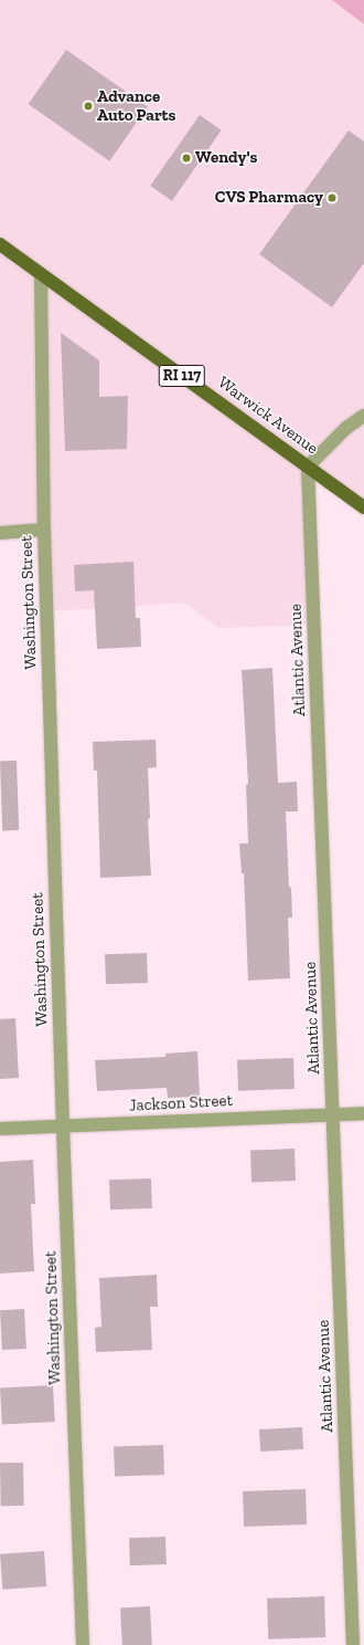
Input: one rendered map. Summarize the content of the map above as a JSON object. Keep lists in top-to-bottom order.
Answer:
{
  "streets": {
    "main road": ["RI 117", "Warwick Avenue"],
    "street": ["Washington Street", "Atlantic Avenue", "Jackson Street"]
  },
  "crossings": [
    ["Warwick Avenue", "Washington Street"],
    ["Warwick Avenue", "Atlantic Avenue"],
    ["Washington Street", "Jackson Street"],
    ["Atlantic Avenue", "Jackson Street"]
  ],
  "places": ["Advance Auto Parts", "Wendy's", "CVS Pharmacy"]
}
